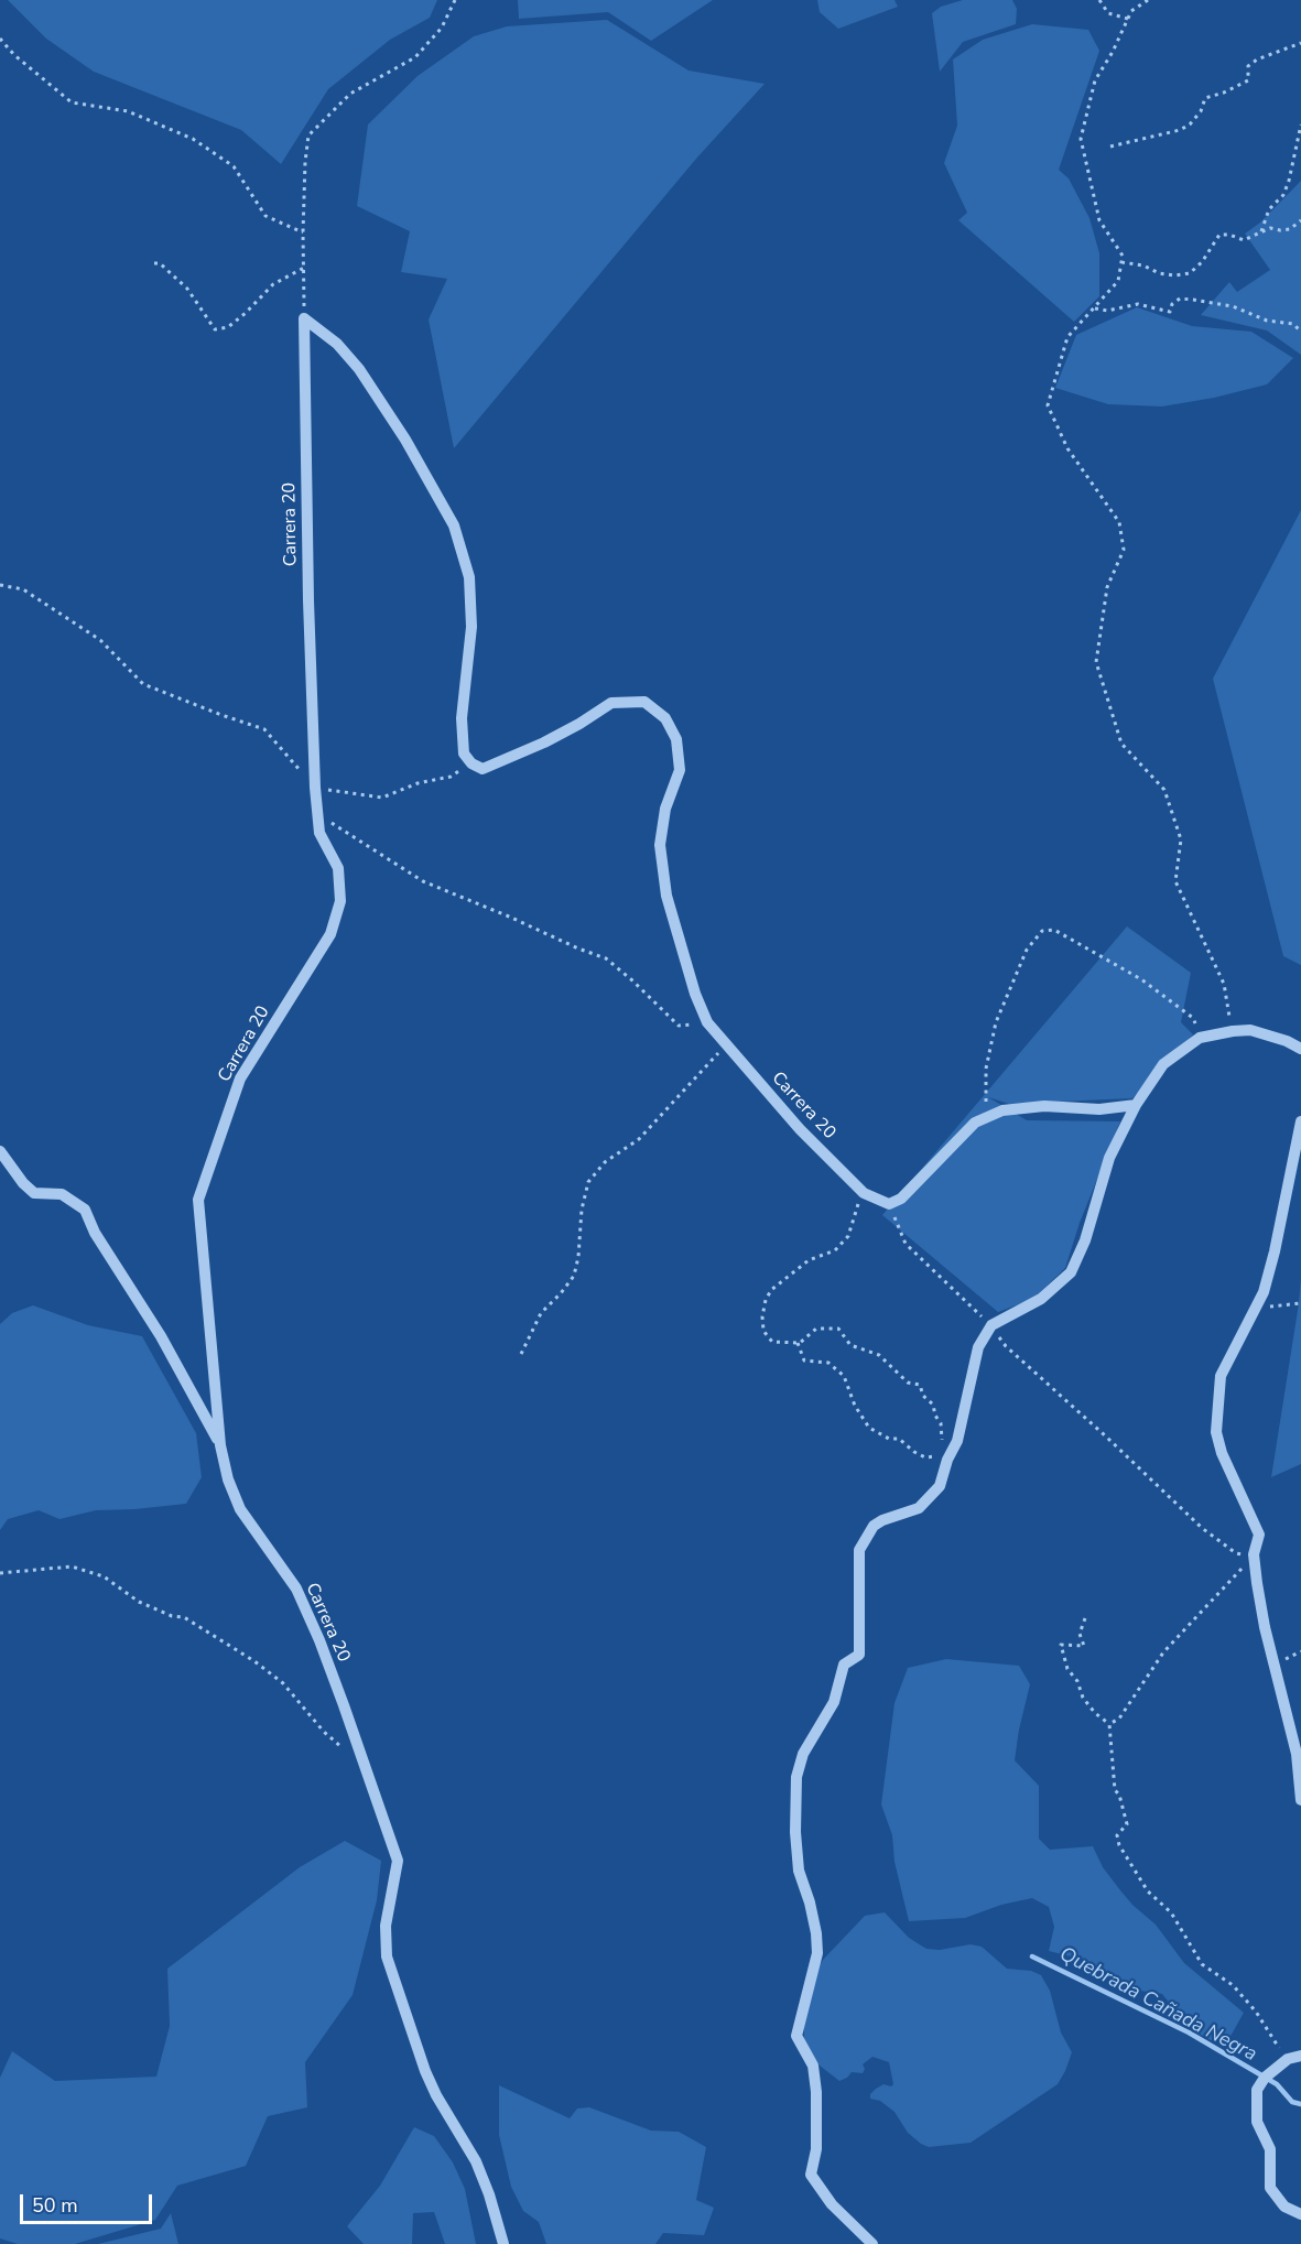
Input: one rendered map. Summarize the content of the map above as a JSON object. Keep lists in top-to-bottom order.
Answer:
{
  "streets": {
    "street": ["Carrera 20"]
  },
  "water": ["Quebrada Cañada Negra"],
  "scale_bar": "50 m"
}
